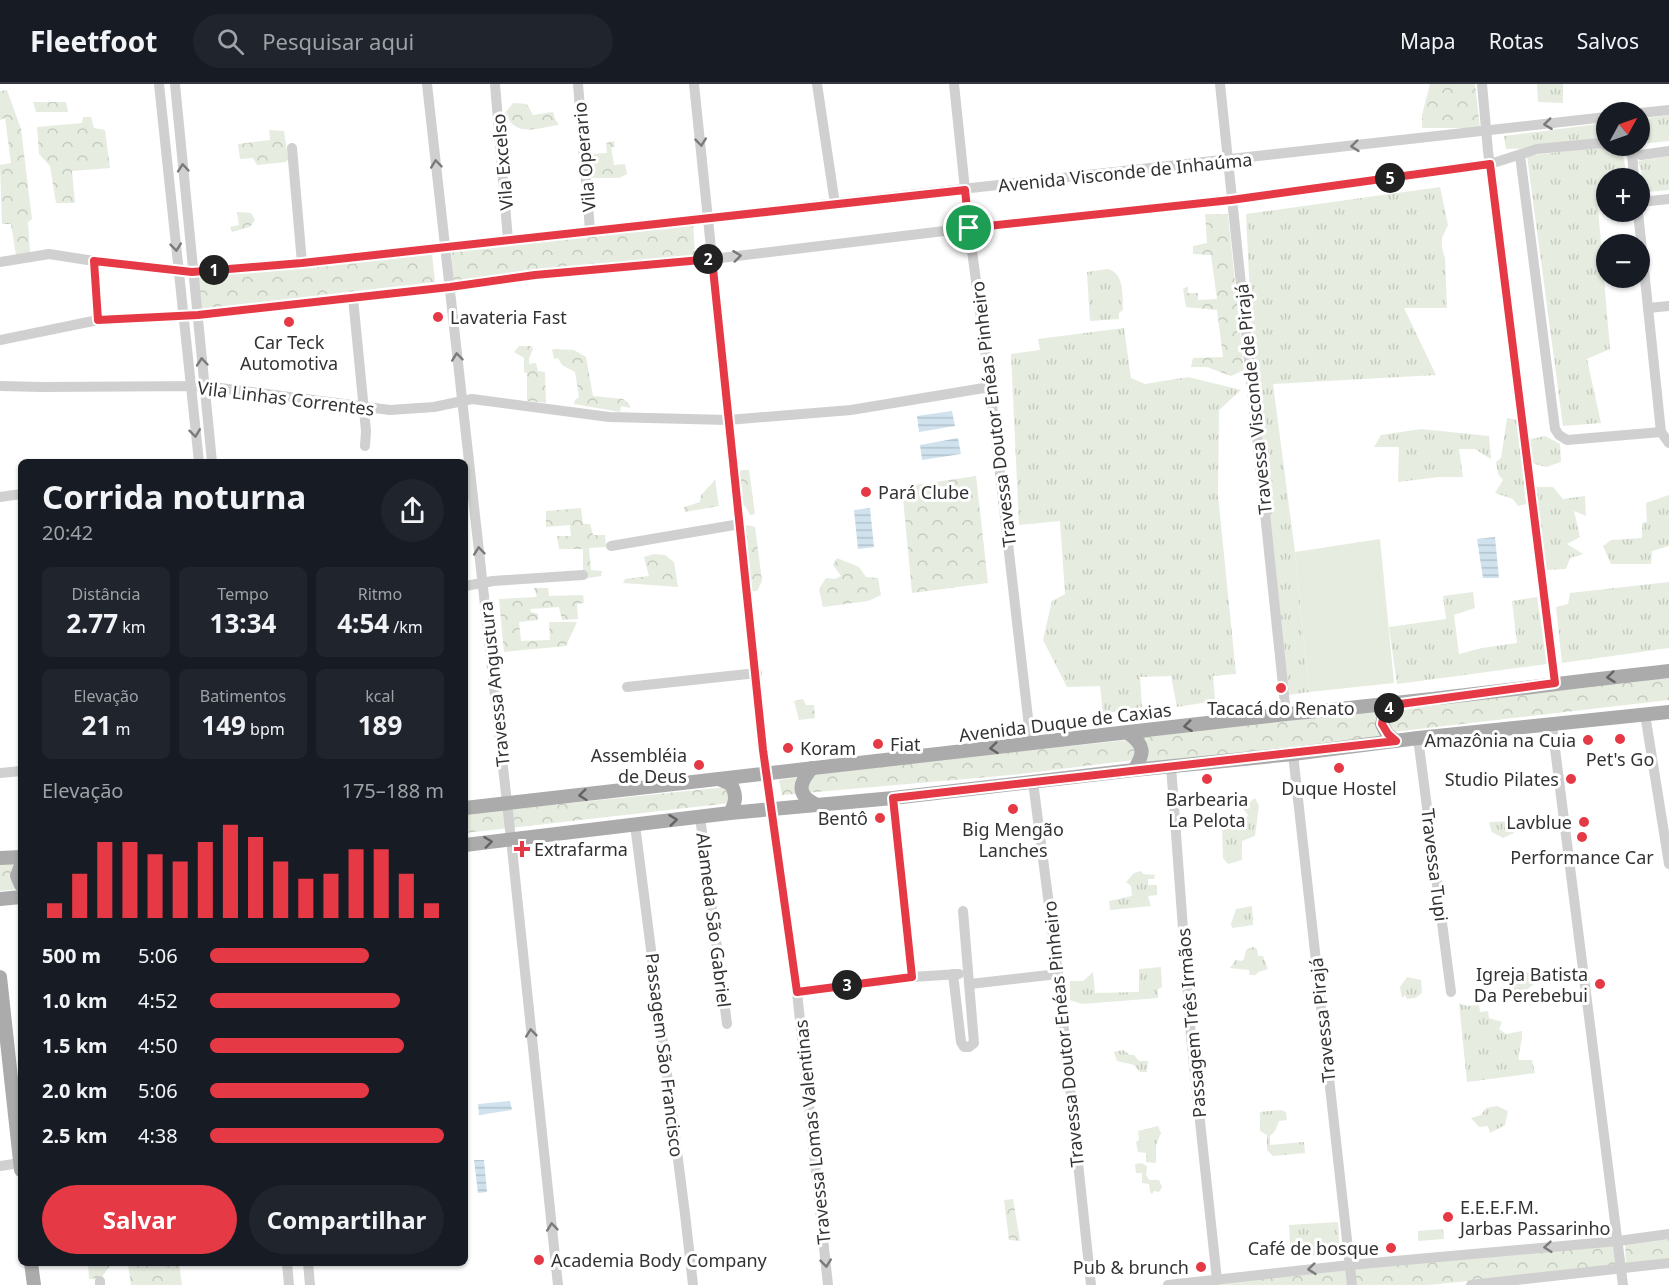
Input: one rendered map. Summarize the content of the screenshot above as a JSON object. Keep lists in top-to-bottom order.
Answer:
{
  "streets": {
    "main road": ["Avenida Duque de Caxias"],
    "street": [
      "Vila Operario",
      "Vila Excelso",
      "Avenida Visconde de Inhaúma",
      "Vila Linhas Correntes",
      "Travessa Visconde de Pirajá",
      "Travessa Doutor Enéas Pinheiro",
      "Travessa Angustura",
      "Travessa Tupi",
      "Alameda São Gabriel",
      "Travessa Pirajá",
      "Passagem Três Irmãos",
      "Passagem São Francisco",
      "Travessa Lomas Valentinas"
    ]
  },
  "crossings": [
    ["Vila Operario", "Avenida Visconde de Inhaúma"],
    ["Vila Excelso", "Avenida Visconde de Inhaúma"],
    ["Avenida Visconde de Inhaúma", "Travessa Visconde de Pirajá"],
    ["Avenida Visconde de Inhaúma", "Travessa Doutor Enéas Pinheiro"],
    ["Avenida Visconde de Inhaúma", "Travessa Angustura"],
    ["Avenida Visconde de Inhaúma", "Travessa Lomas Valentinas"],
    ["Vila Linhas Correntes", "Travessa Doutor Enéas Pinheiro"],
    ["Vila Linhas Correntes", "Travessa Angustura"],
    ["Vila Linhas Correntes", "Travessa Lomas Valentinas"],
    ["Travessa Visconde de Pirajá", "Avenida Duque de Caxias"],
    ["Travessa Doutor Enéas Pinheiro", "Avenida Duque de Caxias"],
    ["Travessa Angustura", "Avenida Duque de Caxias"],
    ["Avenida Duque de Caxias", "Travessa Lomas Valentinas"]
  ],
  "one_way": ["Travessa Angustura", "Travessa Lomas Valentinas"],
  "places": {
    "other": [
      "Lavateria Fast",
      "Car Teck Automotiva",
      "Pará Clube",
      "Tacacá do Renato",
      "Pet's Go",
      "Amazônia na Cuia",
      "Fiat",
      "Koram",
      "Assembléia de Deus",
      "Duque Hostel",
      "Barbearia La Pelota",
      "Studio Pilates",
      "Big Mengão Lanches",
      "Bentô",
      "Lavblue",
      "Performance Car",
      "Igreja Batista Da Perebebui",
      "E.E.E.F.M. Jarbas Passarinho",
      "Café de bosque",
      "Academia Body Company",
      "Pub & brunch"
    ],
    "health": ["Extrafarma"]
  },
  "north": "top right",
  "page": {
    "header": "Fleetfoot",
    "search": "Pesquisar aqui",
    "nav": ["Mapa", "Rotas", "Salvos"],
    "map_buttons": ["+", "−"],
    "pins": [
      "5",
      "2",
      "1",
      "4",
      "3"
    ],
    "heading": ["Corrida noturna", "20:42"],
    "stats": [
      ["Distância", "2.77 km"],
      ["Tempo", "13:34"],
      ["Ritmo", "4:54 /km"],
      ["Elevação", "21 m"],
      ["Batimentos", "149 bpm"],
      ["kcal", "189"]
    ],
    "chart": ["Elevação", "175–188 m"],
    "list": [
      {
        "name": "500 m",
        "note": "5:06"
      },
      {
        "name": "1.0 km",
        "note": "4:52"
      },
      {
        "name": "1.5 km",
        "note": "4:50"
      },
      {
        "name": "2.0 km",
        "note": "5:06"
      },
      {
        "name": "2.5 km",
        "note": "4:38"
      }
    ],
    "buttons": ["Salvar", "Compartilhar"]
  }
}
